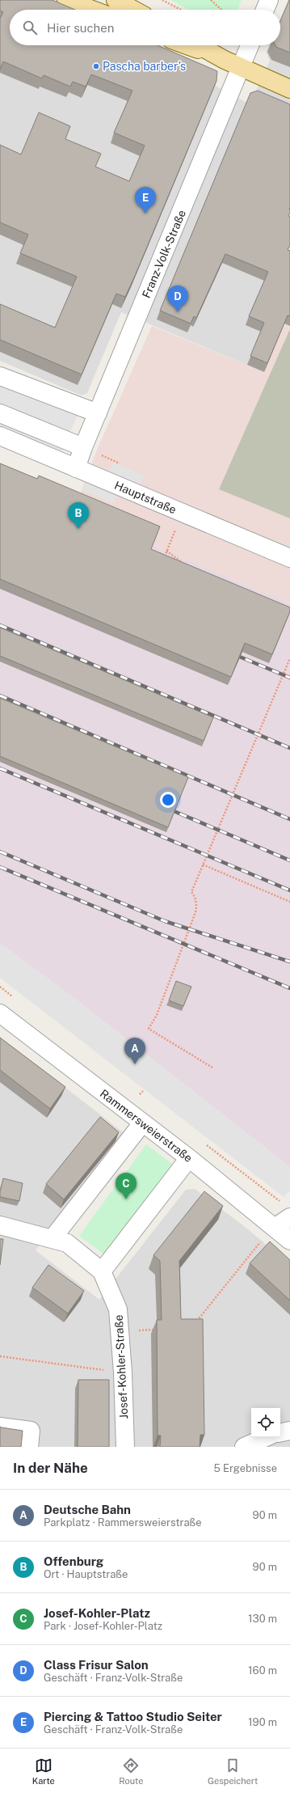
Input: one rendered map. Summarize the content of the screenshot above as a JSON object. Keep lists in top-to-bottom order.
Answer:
{
  "streets": {
    "street": [
      "Franz-Volk-Straße",
      "Hauptstraße",
      "Rammersweierstraße",
      "Josef-Kohler-Straße"
    ]
  },
  "crossings": [
    ["Franz-Volk-Straße", "Hauptstraße"]
  ],
  "places": ["Pascha barber’s"],
  "page": {
    "search": "Hier suchen",
    "pins": [
      "E",
      "D",
      "B",
      "A",
      "C"
    ],
    "heading": ["In der Nähe", "5 Ergebnisse"],
    "list": [
      {
        "mark": "A",
        "name": "Deutsche Bahn",
        "note": "Parkplatz · Rammersweierstraße",
        "value": "90 m"
      },
      {
        "mark": "B",
        "name": "Offenburg",
        "note": "Ort · Hauptstraße",
        "value": "90 m"
      },
      {
        "mark": "C",
        "name": "Josef-Kohler-Platz",
        "note": "Park · Josef-Kohler-Platz",
        "value": "130 m"
      },
      {
        "mark": "D",
        "name": "Class Frisur Salon",
        "note": "Geschäft · Franz-Volk-Straße",
        "value": "160 m"
      },
      {
        "mark": "E",
        "name": "Piercing & Tattoo Studio Seiter",
        "note": "Geschäft · Franz-Volk-Straße",
        "value": "190 m"
      }
    ],
    "nav": ["Karte", "Route", "Gespeichert"]
  }
}
